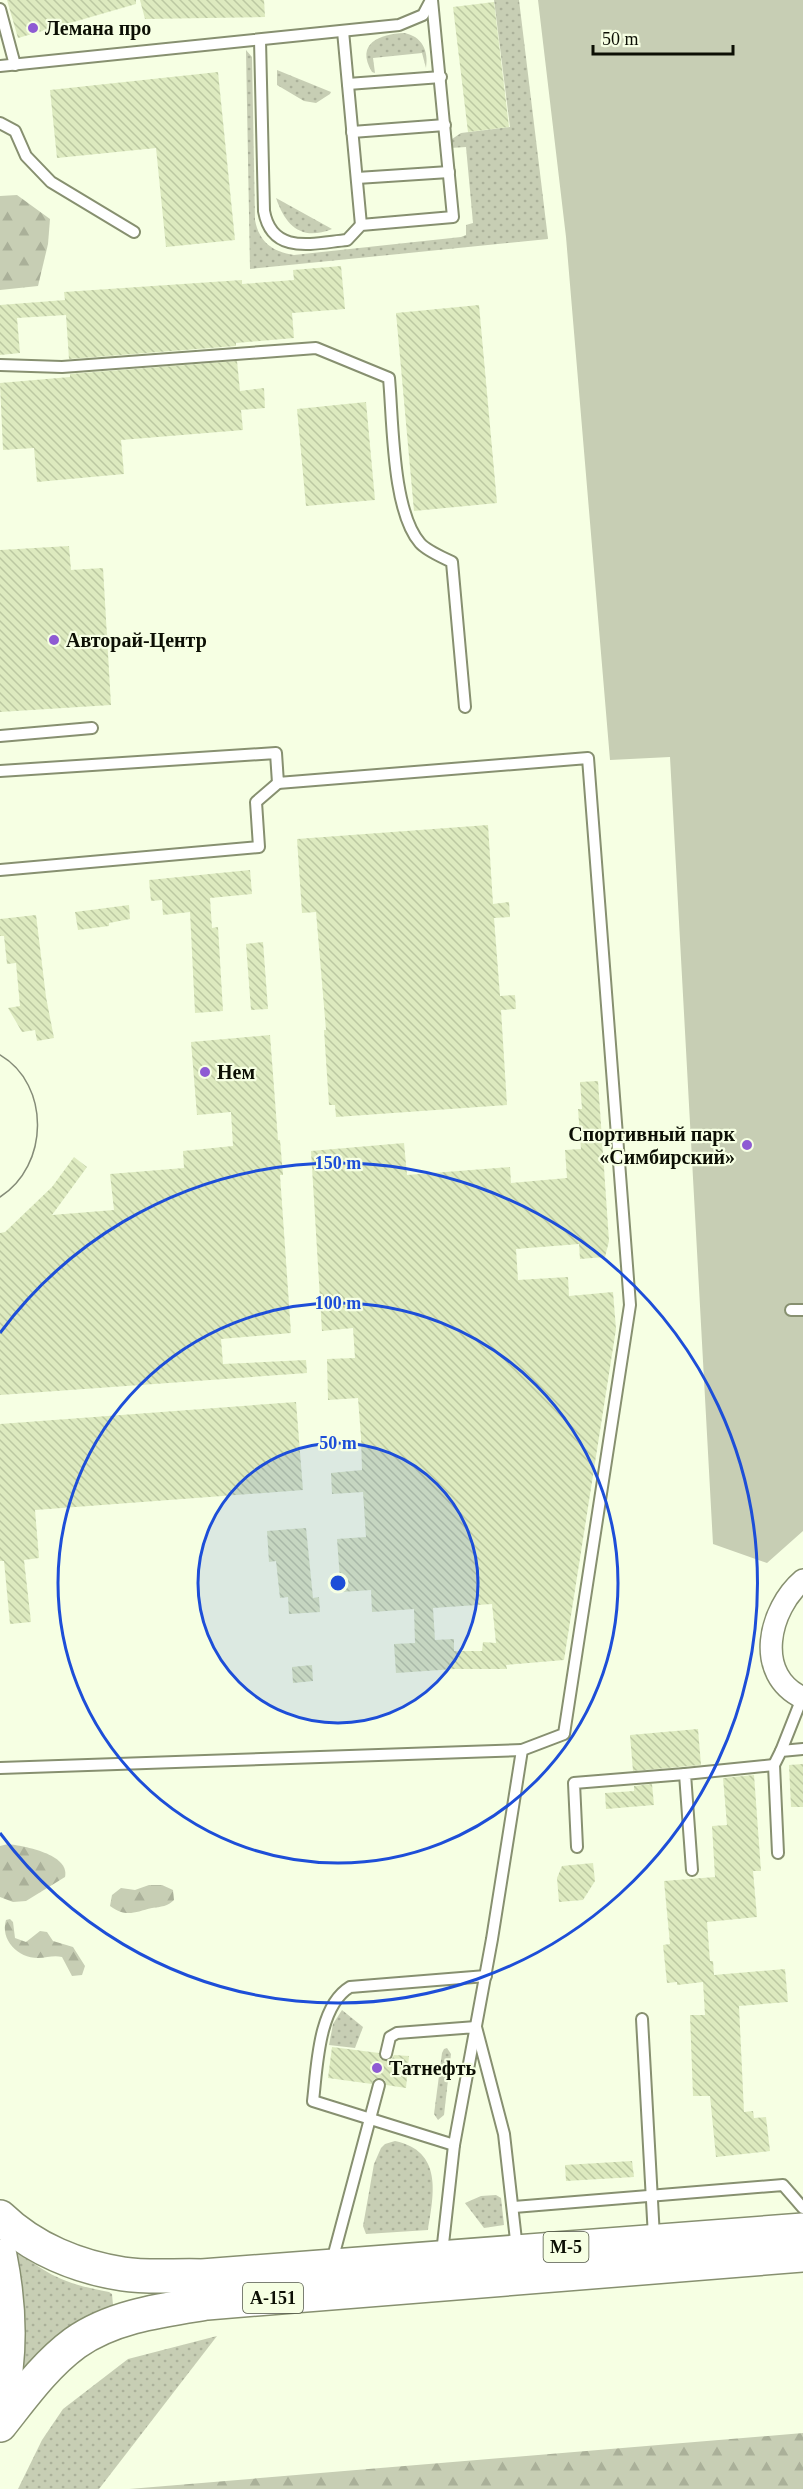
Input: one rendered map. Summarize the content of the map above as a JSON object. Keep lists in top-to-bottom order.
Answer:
{
  "streets": {
    "highway": ["М-5", "А-151"]
  },
  "crossings": [
    ["М-5", "А-151"]
  ],
  "places": [
    "Лемана про",
    "Авторай-Центр",
    "Нем",
    "Спортивный парк «Симбирский»",
    "Татнефть"
  ],
  "scale_bar": "50 m",
  "rings": ["150 m", "100 m", "50 m"]
}
